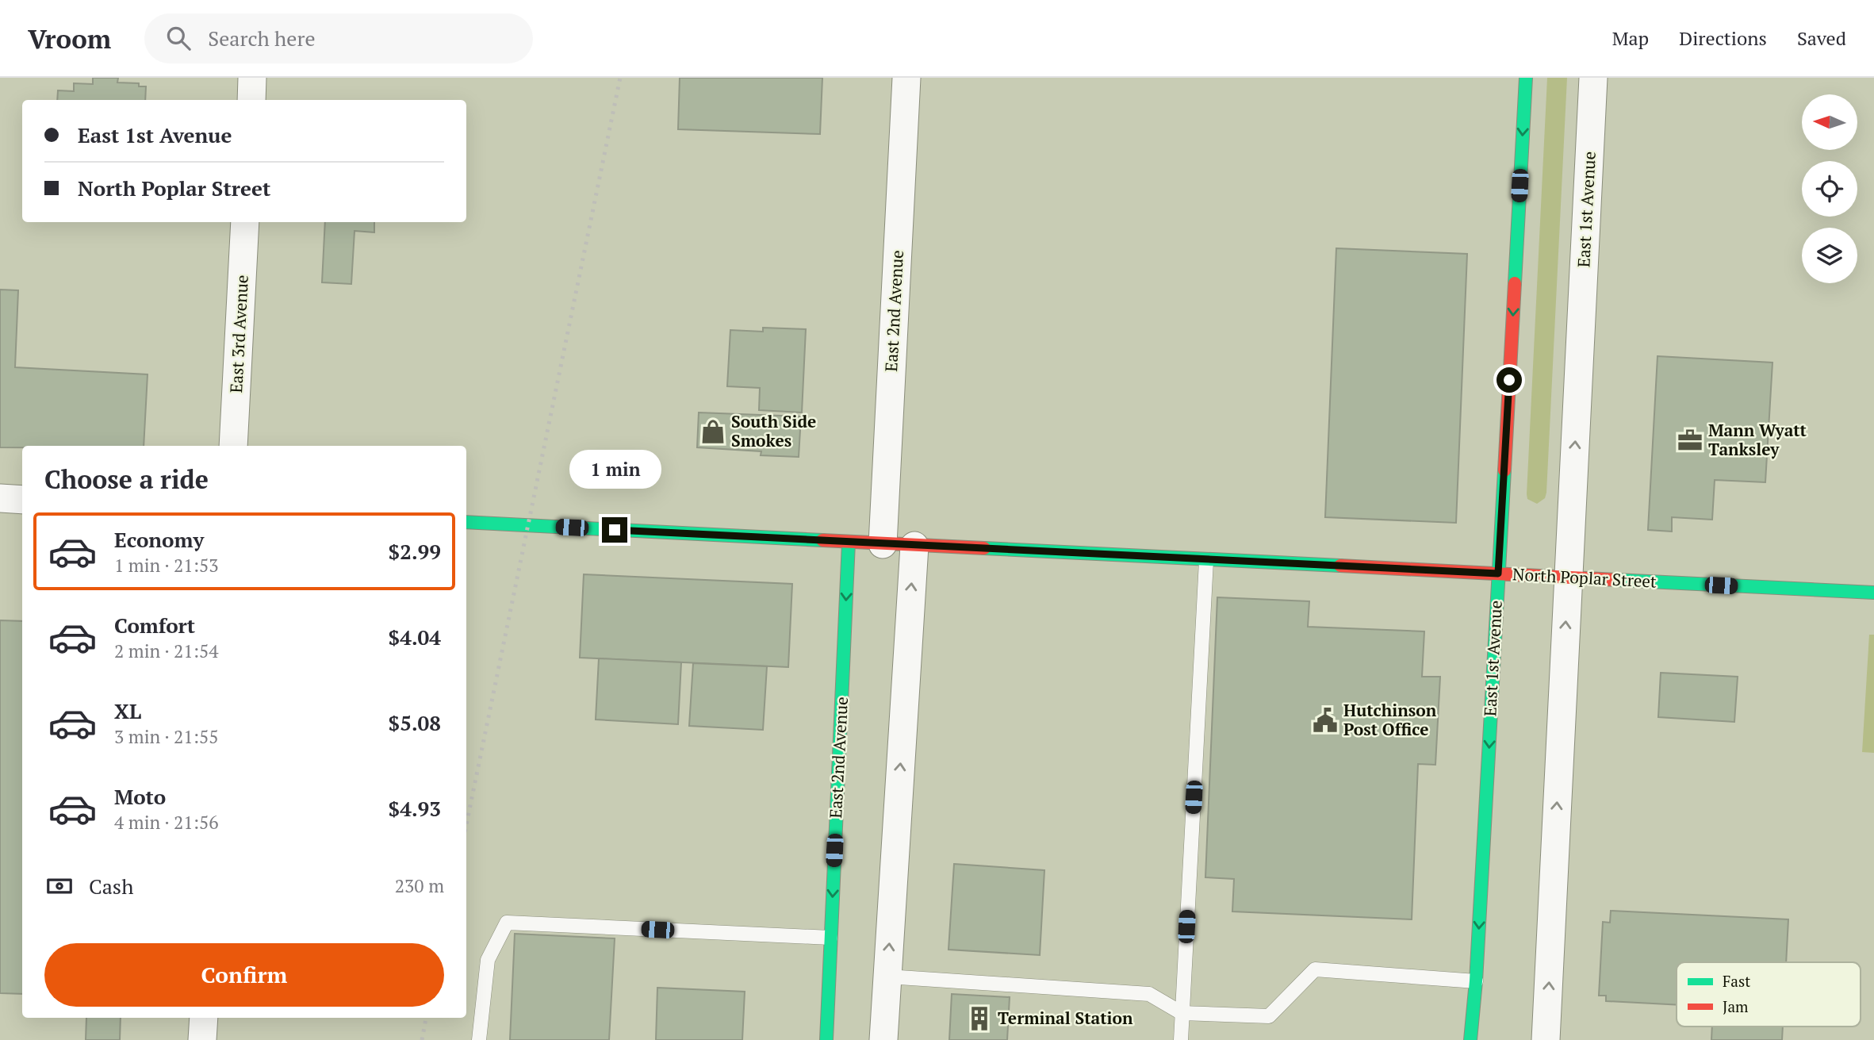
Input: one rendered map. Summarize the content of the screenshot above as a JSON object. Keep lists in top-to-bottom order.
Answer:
{
  "streets": {
    "street": [
      "East 1st Avenue",
      "East 2nd Avenue",
      "East 3rd Avenue",
      "North Poplar Street"
    ]
  },
  "crossings": [
    ["East 1st Avenue", "North Poplar Street"],
    ["East 2nd Avenue", "North Poplar Street"]
  ],
  "places": {
    "shop": ["South Side Smokes"],
    "office": ["Mann Wyatt Tanksley"],
    "public building": ["Hutchinson Post Office"],
    "building": ["Terminal Station"]
  },
  "legend": ["Fast", "Jam"],
  "north": "left",
  "page": {
    "header": "Vroom",
    "search": "Search here",
    "nav": ["Map", "Directions", "Saved"],
    "banner": ["East 1st Avenue", "North Poplar Street"],
    "heading": "Choose a ride",
    "bubble": "1 min",
    "list": [
      {
        "name": "Economy",
        "note": "1 min · 21:53",
        "value": "$2.99"
      },
      {
        "name": "Comfort",
        "note": "2 min · 21:54",
        "value": "$4.04"
      },
      {
        "name": "XL",
        "note": "3 min · 21:55",
        "value": "$5.08"
      },
      {
        "name": "Moto",
        "note": "4 min · 21:56",
        "value": "$4.93"
      }
    ],
    "pay": ["Cash", "230 m"],
    "buttons": "Confirm"
  }
}
